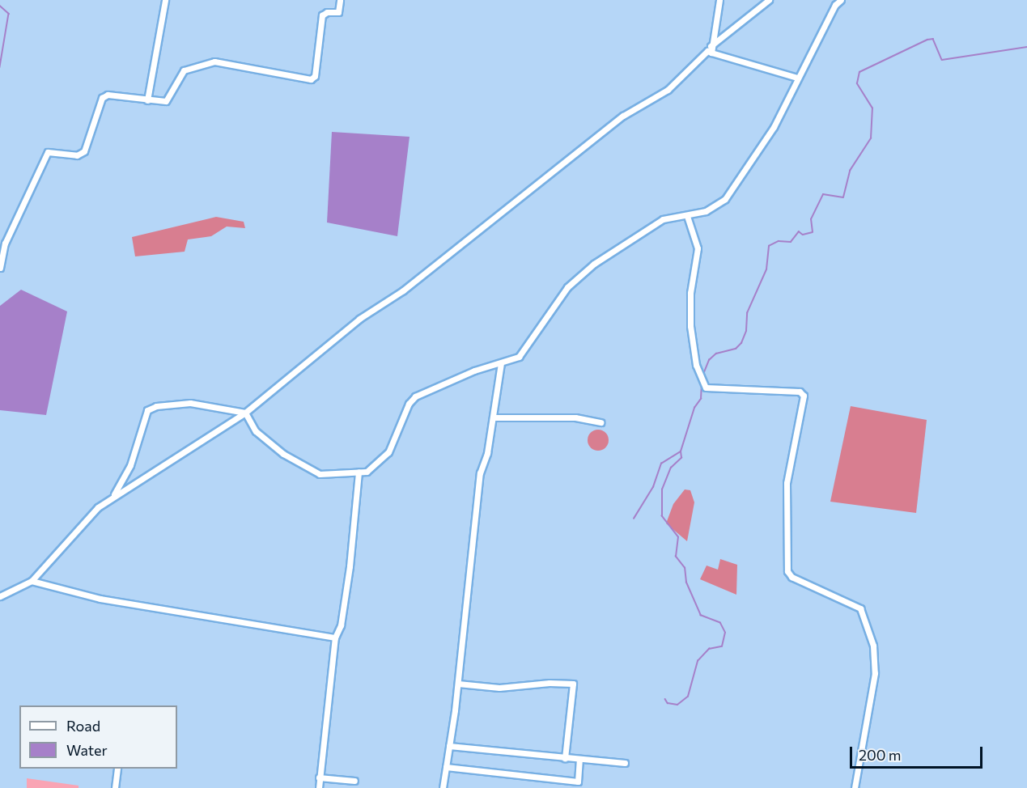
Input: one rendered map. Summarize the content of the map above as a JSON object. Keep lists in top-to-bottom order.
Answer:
{
  "legend": ["Road", "Water"],
  "scale_bar": "200 m"
}
